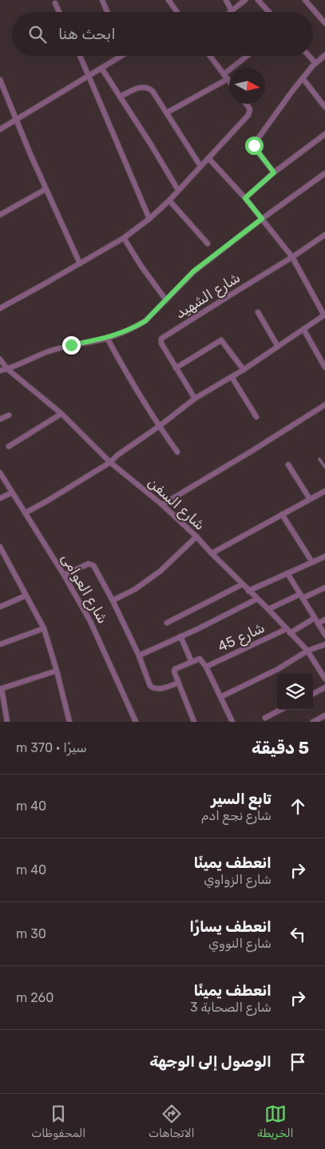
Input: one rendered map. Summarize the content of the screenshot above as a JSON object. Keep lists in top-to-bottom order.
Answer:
{
  "streets": {
    "street": [
      "شارع الشهيد",
      "شارع السفن",
      "شارع العوامى",
      "شارع 45"
    ]
  },
  "crossings": [
    ["شارع السفن", "شارع 45"]
  ],
  "north": "right",
  "page": {
    "search": "ابحث هنا",
    "heading": ["5 دقيقة", "سيرًا · 370 m"],
    "list": [
      ["تابع السير", "شارع نجع ادم", "40 m"],
      ["انعطف يمينًا", "شارع الزواوي", "40 m"],
      ["انعطف يسارًا", "شارع النووي", "30 m"],
      ["انعطف يمينًا", "شارع الصحابة 3", "260 m"],
      "الوصول إلى الوجهة"
    ],
    "nav": ["الخريطة", "الاتجاهات", "المحفوظات"]
  }
}
